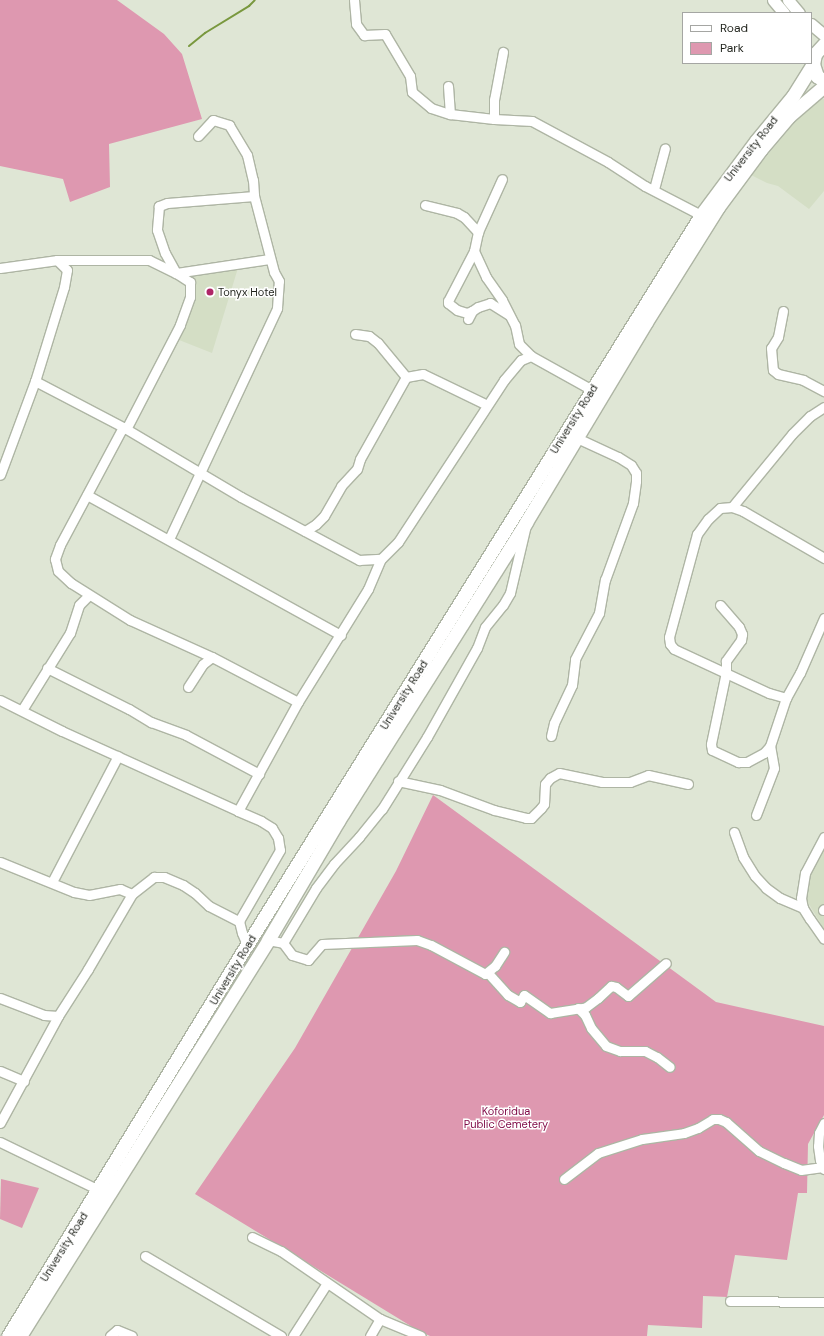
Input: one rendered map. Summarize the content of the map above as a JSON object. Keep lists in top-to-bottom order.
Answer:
{
  "streets": {
    "highway": ["University Road"]
  },
  "parks": ["Koforidua Public Cemetery"],
  "places": ["Tonyx Hotel"],
  "legend": ["Road", "Park"]
}
